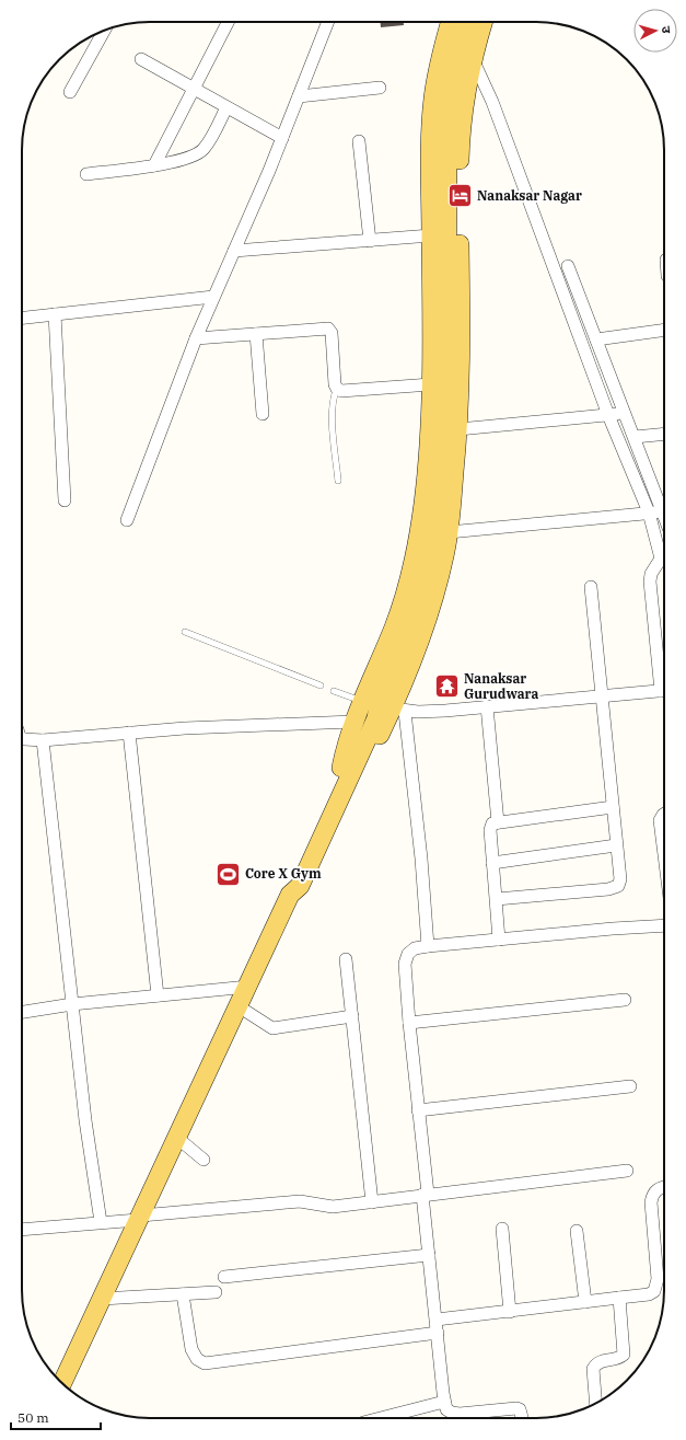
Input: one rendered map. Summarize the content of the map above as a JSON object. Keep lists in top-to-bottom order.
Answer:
{
  "places": {
    "hotel": ["Nanaksar Nagar"],
    "temple": ["Nanaksar Gurudwara"],
    "sports": ["Core X Gym"]
  },
  "scale_bar": "50 m",
  "north": "right"
}
